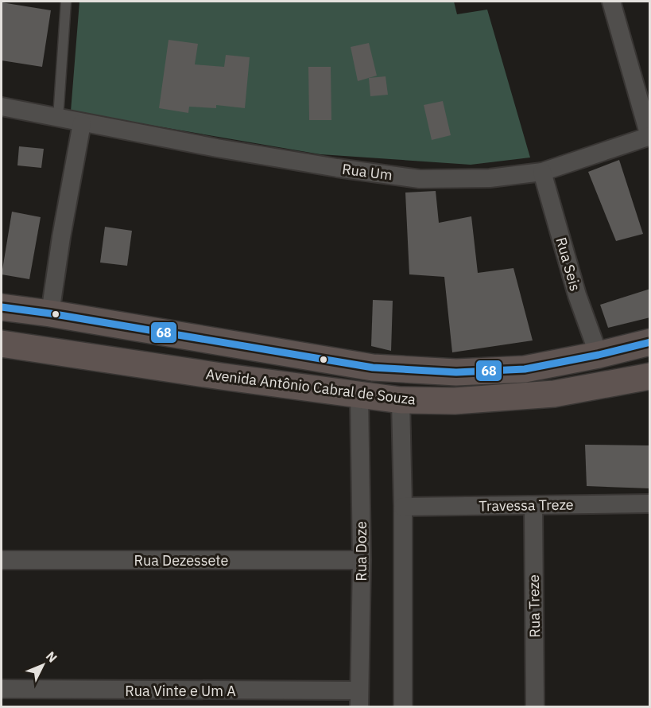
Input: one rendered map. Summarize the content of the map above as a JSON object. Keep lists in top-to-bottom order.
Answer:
{
  "streets": {
    "highway": ["Avenida Antônio Cabral de Souza"],
    "street": [
      "Rua Um",
      "Rua Seis",
      "Travessa Treze",
      "Rua Doze",
      "Rua Dezessete",
      "Rua Treze",
      "Rua Vinte e Um A"
    ]
  },
  "crossings": [
    ["Rua Um", "Rua Seis"],
    ["Rua Seis", "Avenida Antônio Cabral de Souza"],
    ["Avenida Antônio Cabral de Souza", "Rua Doze"],
    ["Travessa Treze", "Rua Treze"],
    ["Rua Doze", "Rua Dezessete"],
    ["Rua Doze", "Rua Vinte e Um A"]
  ],
  "lines": ["transit line 68"],
  "north": "top right"
}
